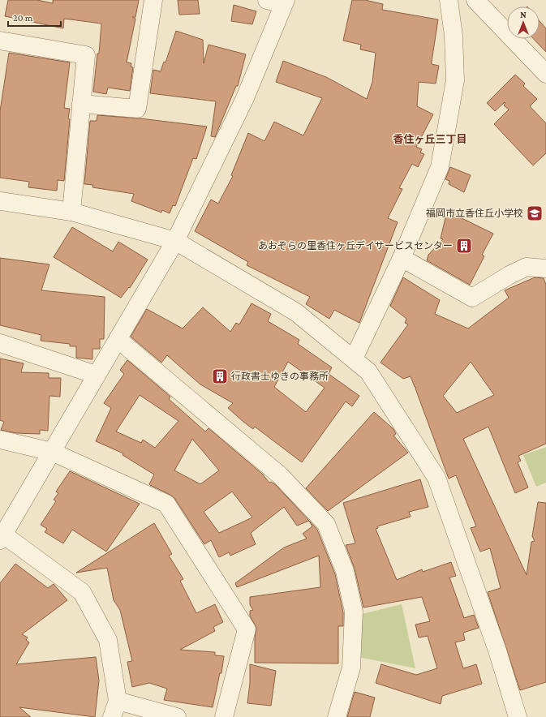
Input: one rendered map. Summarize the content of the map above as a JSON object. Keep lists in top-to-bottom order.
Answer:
{
  "districts": ["香住ヶ丘三丁目"],
  "places": {
    "school or university": ["福岡市立香住丘小学校"],
    "building": ["あおぞらの里香住ヶ丘デイサービスセンター", "行政書士ゆきの事務所"]
  },
  "scale_bar": "20 m",
  "north": "top"
}
